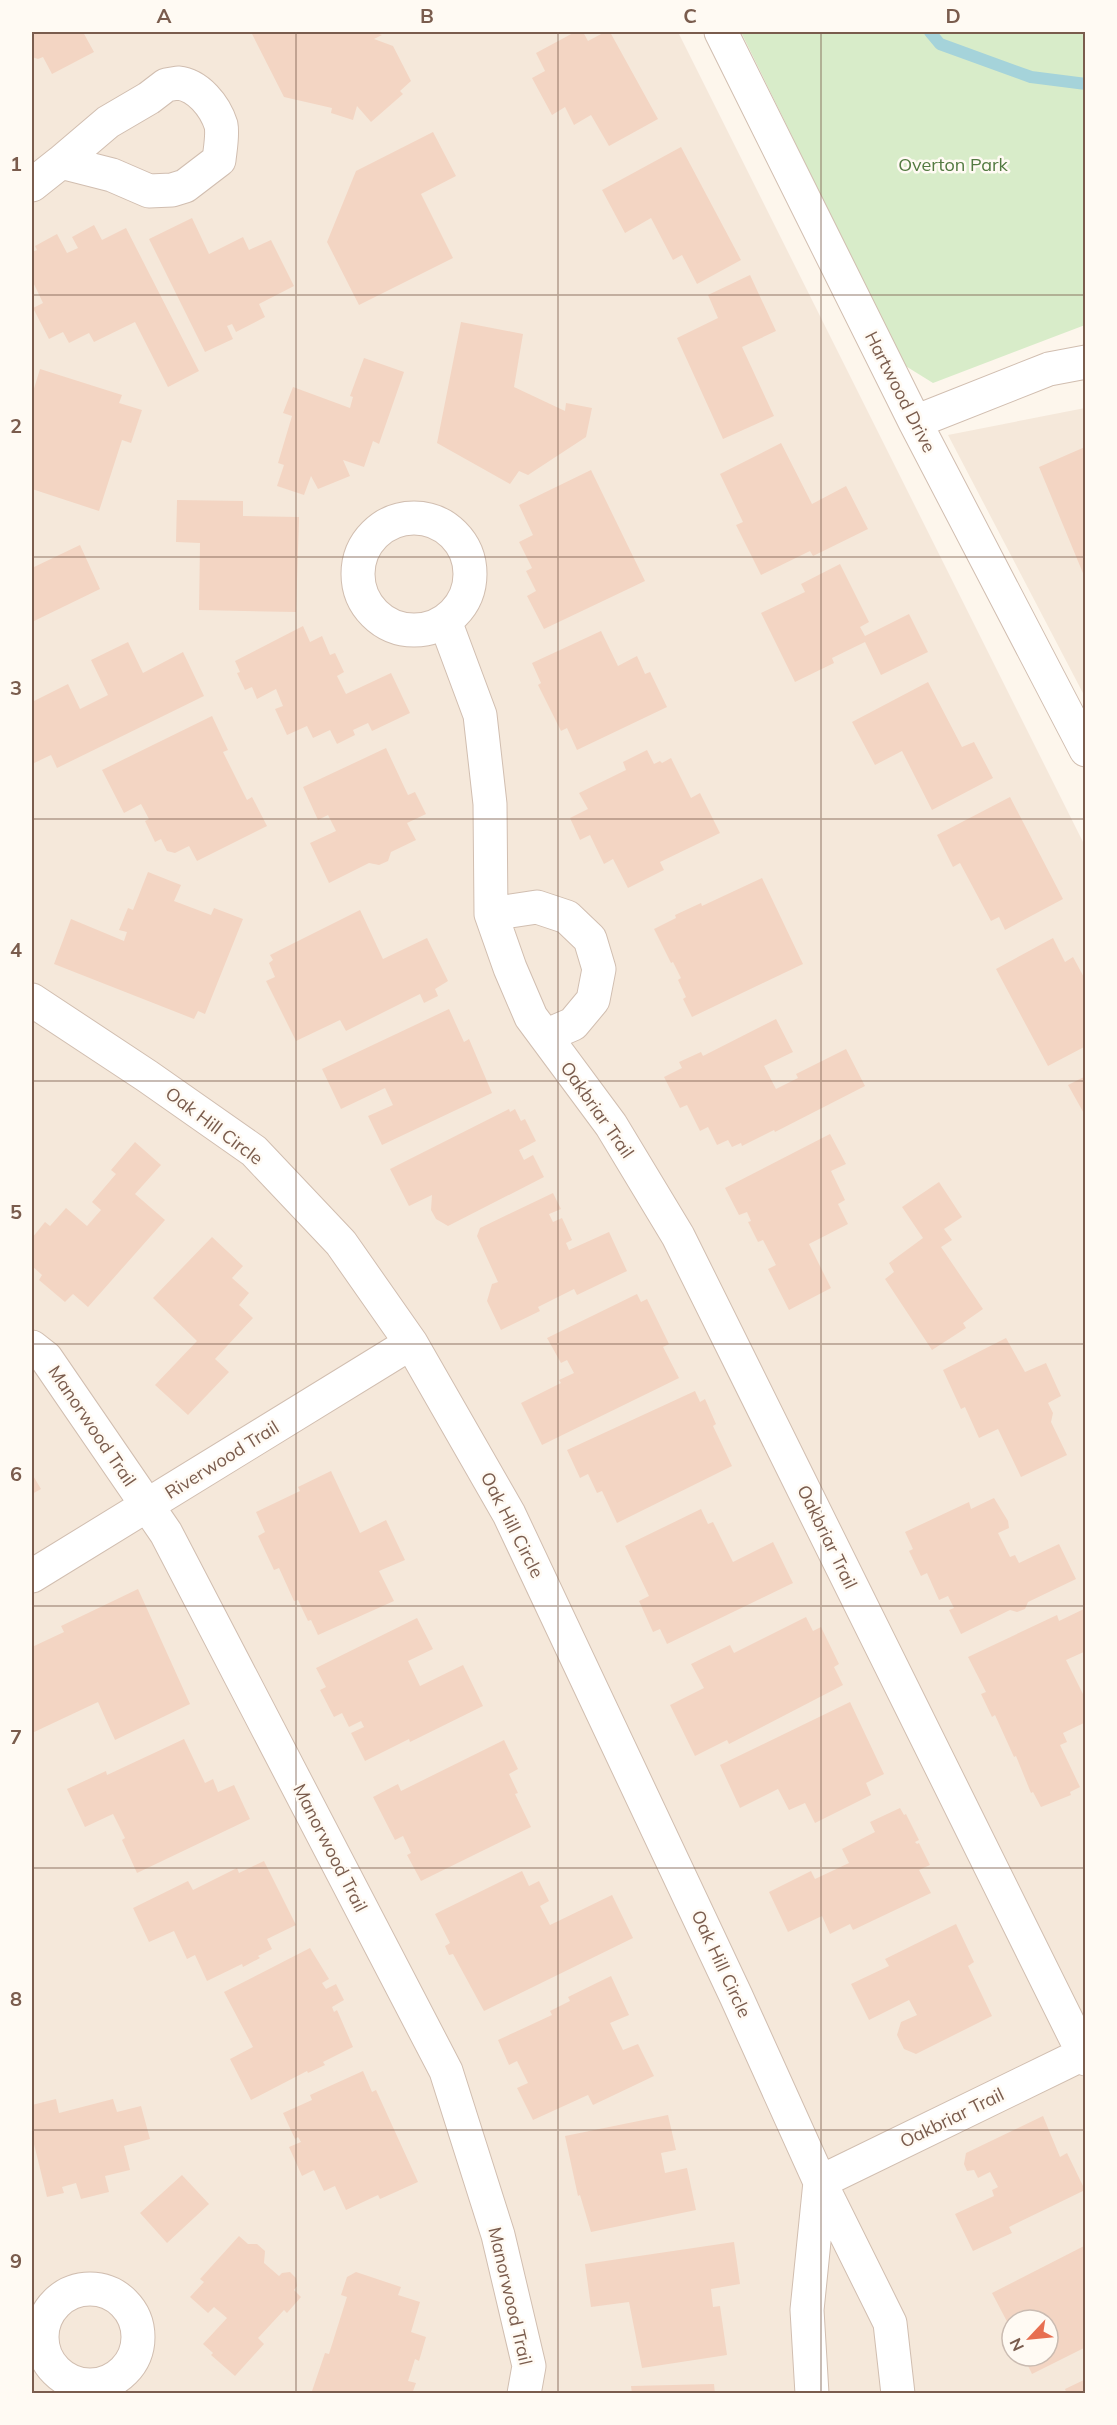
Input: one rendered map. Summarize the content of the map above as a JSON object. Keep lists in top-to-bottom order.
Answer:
{
  "streets": {
    "street": [
      "Hartwood Drive",
      "Oakbriar Trail",
      "Oak Hill Circle",
      "Manorwood Trail",
      "Riverwood Trail"
    ]
  },
  "crossings": [
    ["Oakbriar Trail", "Oak Hill Circle"],
    ["Oak Hill Circle", "Riverwood Trail"],
    ["Manorwood Trail", "Riverwood Trail"]
  ],
  "parks": ["Overton Park"],
  "north": "bottom left",
  "grid": {
    "columns": [
      "A",
      "B",
      "C",
      "D"
    ],
    "rows": [
      "1",
      "2",
      "3",
      "4",
      "5",
      "6",
      "7",
      "8",
      "9"
    ]
  }
}
